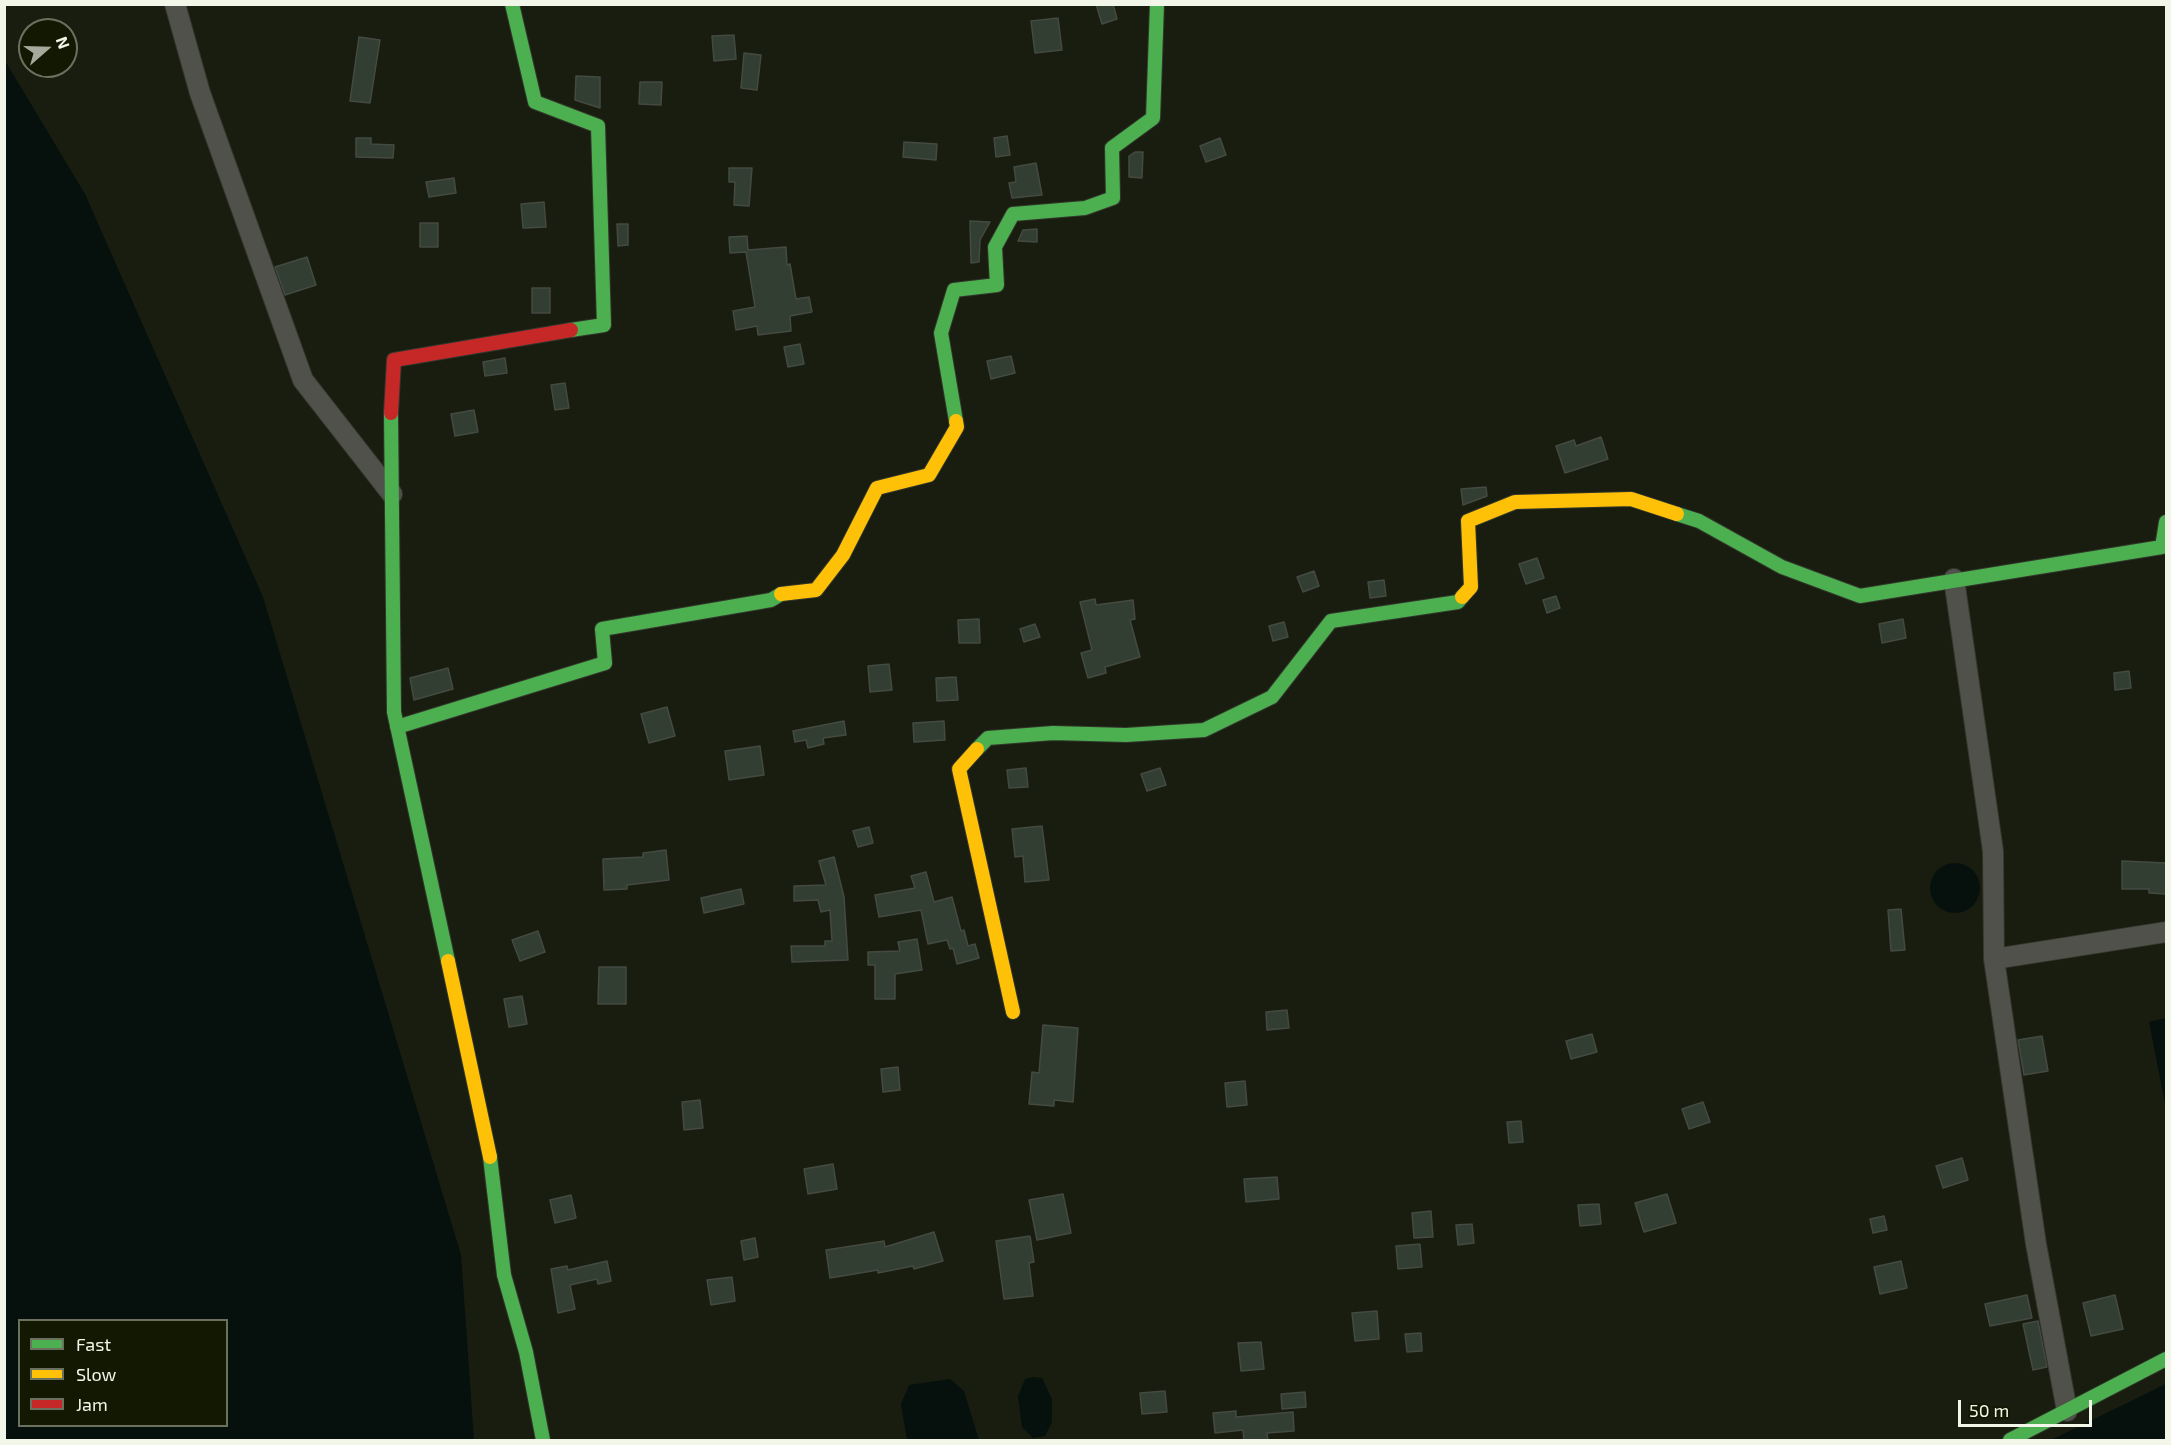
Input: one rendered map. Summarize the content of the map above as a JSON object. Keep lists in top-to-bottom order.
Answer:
{
  "legend": ["Fast", "Slow", "Jam"],
  "scale_bar": "50 m",
  "north": "right"
}
